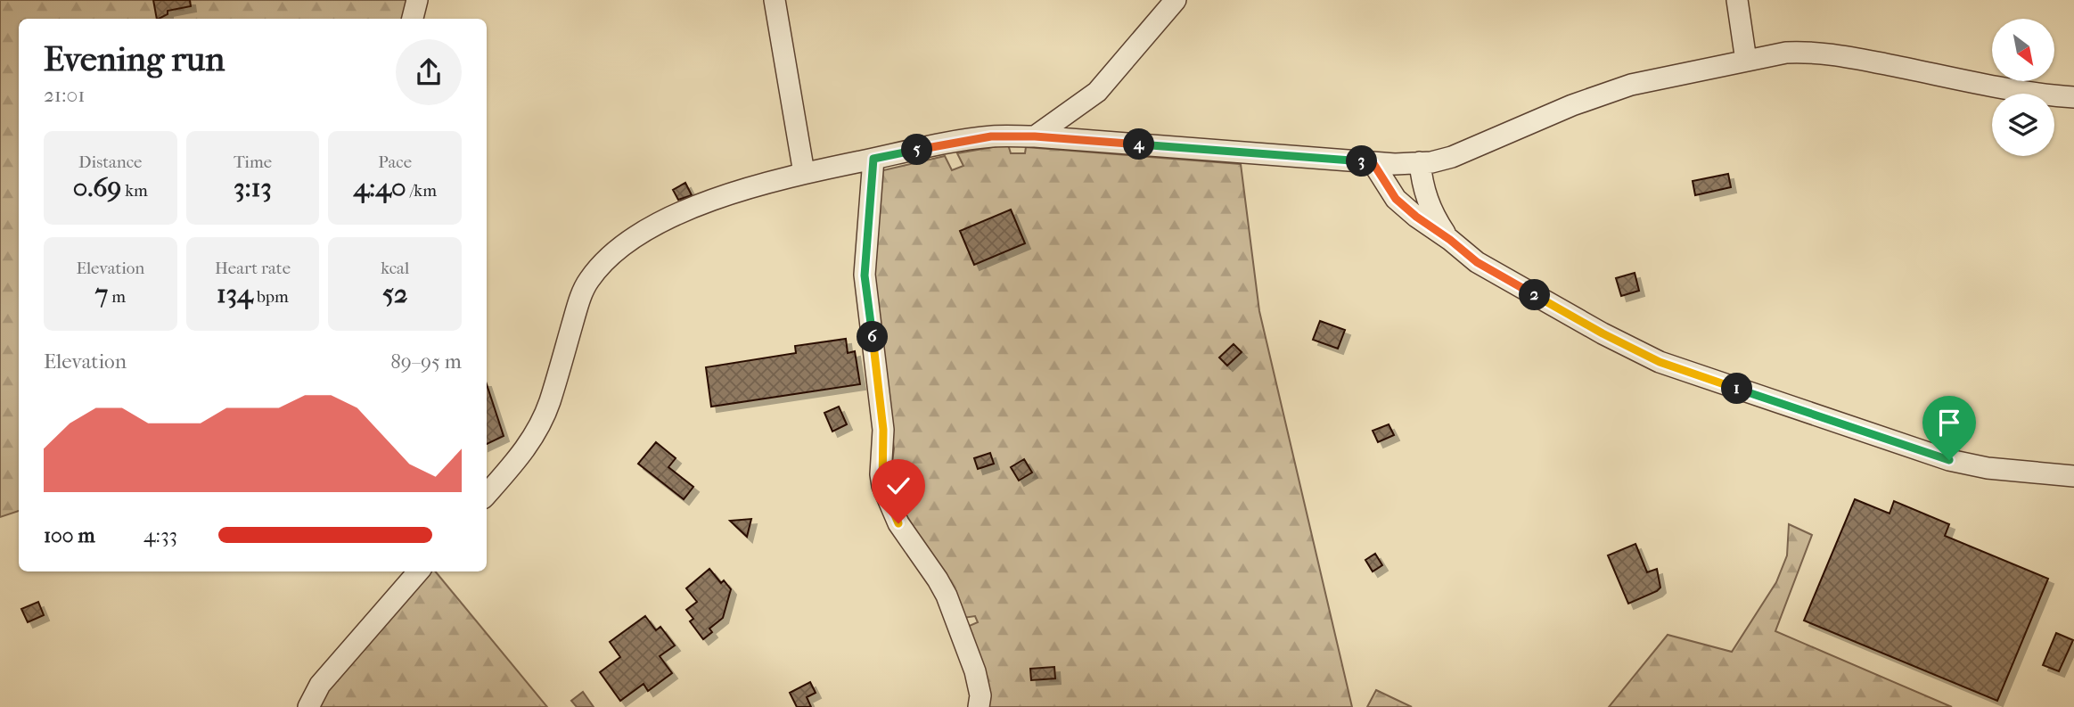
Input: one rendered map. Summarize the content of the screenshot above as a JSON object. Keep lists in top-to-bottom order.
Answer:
{
  "north": "bottom right",
  "page": {
    "heading": ["Evening run", "21:01"],
    "stats": [
      ["Distance", "0.69 km"],
      ["Time", "3:13"],
      ["Pace", "4:40 /km"],
      ["Elevation", "7 m"],
      ["Heart rate", "134 bpm"],
      ["kcal", "52"]
    ],
    "pins": [
      "4",
      "5",
      "3",
      "2",
      "6",
      "1"
    ],
    "chart": ["Elevation", "89–95 m"],
    "list": [
      {
        "name": "100 m",
        "note": "4:33"
      }
    ]
  }
}
